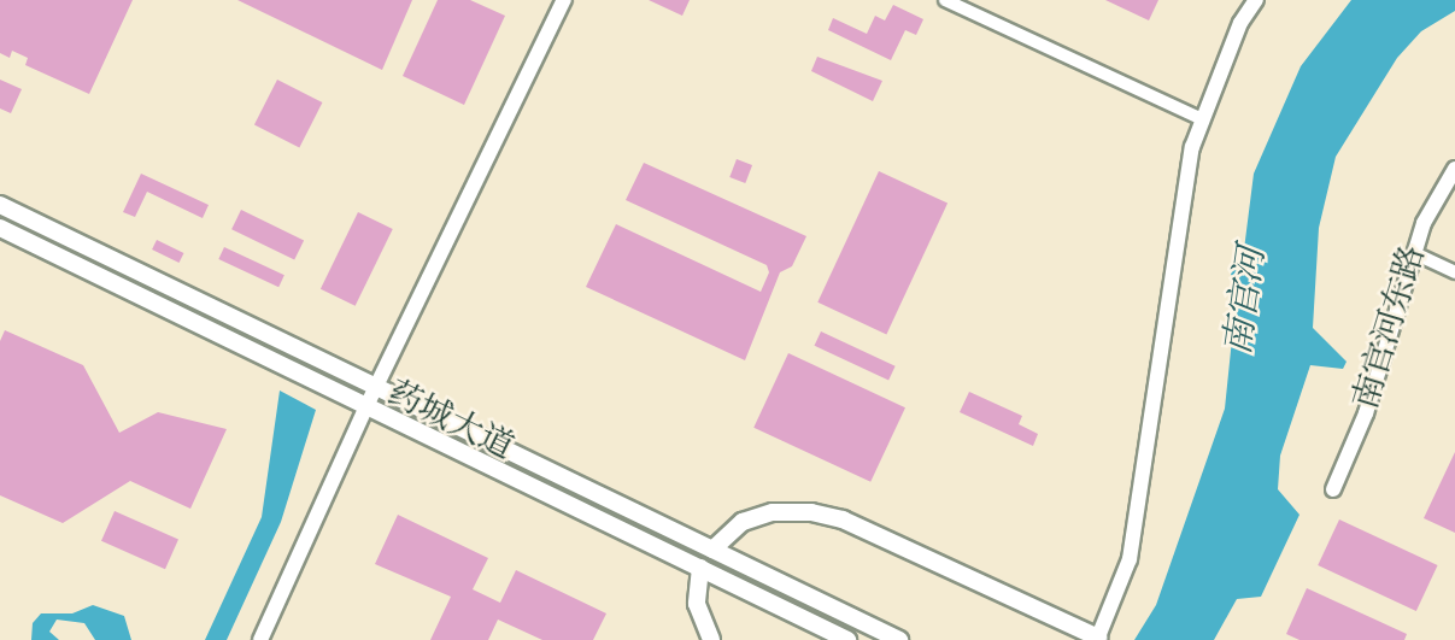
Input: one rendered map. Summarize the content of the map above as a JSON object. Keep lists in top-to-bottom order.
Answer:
{
  "streets": {
    "main road": ["药城大道"],
    "street": ["南官河东路"]
  },
  "water": ["南官河"]
}
